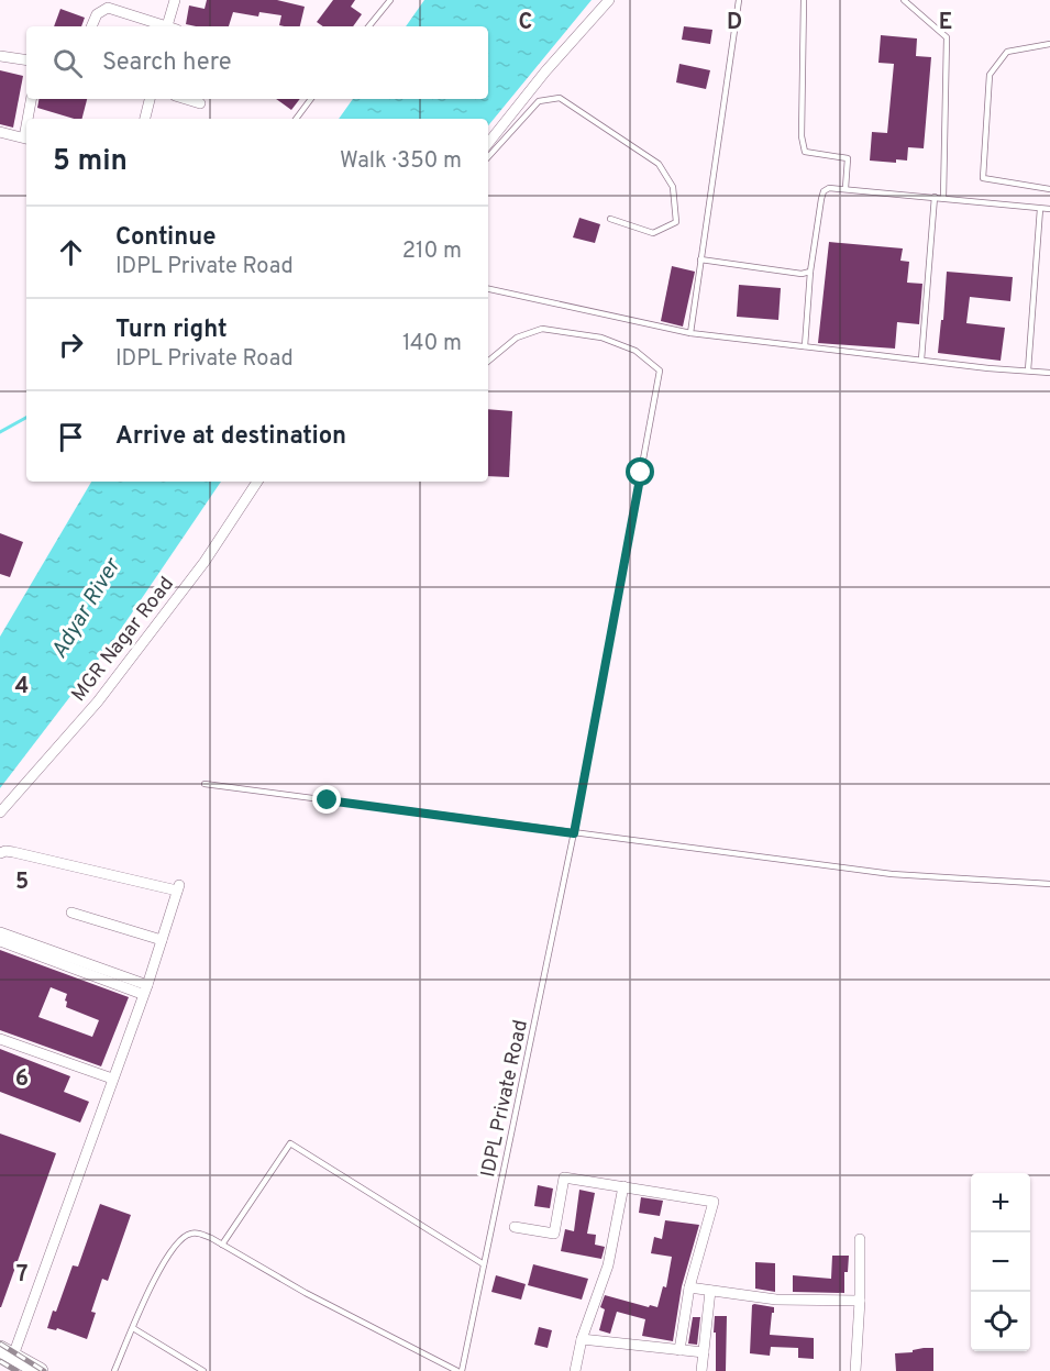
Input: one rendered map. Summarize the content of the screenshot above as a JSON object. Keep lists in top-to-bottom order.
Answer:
{
  "streets": {
    "street": ["MGR Nagar Road"],
    "lane": ["IDPL Private Road"]
  },
  "water": ["Adyar River"],
  "page": {
    "search": "Search here",
    "heading": ["5 min", "Walk · 350 m"],
    "list": [
      ["Continue", "IDPL Private Road", "210 m"],
      ["Turn right", "IDPL Private Road", "140 m"],
      "Arrive at destination"
    ],
    "map_buttons": ["+", "−"]
  },
  "grid": {
    "columns": ["C", "D", "E"],
    "rows": [
      "4",
      "5",
      "6",
      "7"
    ]
  }
}
